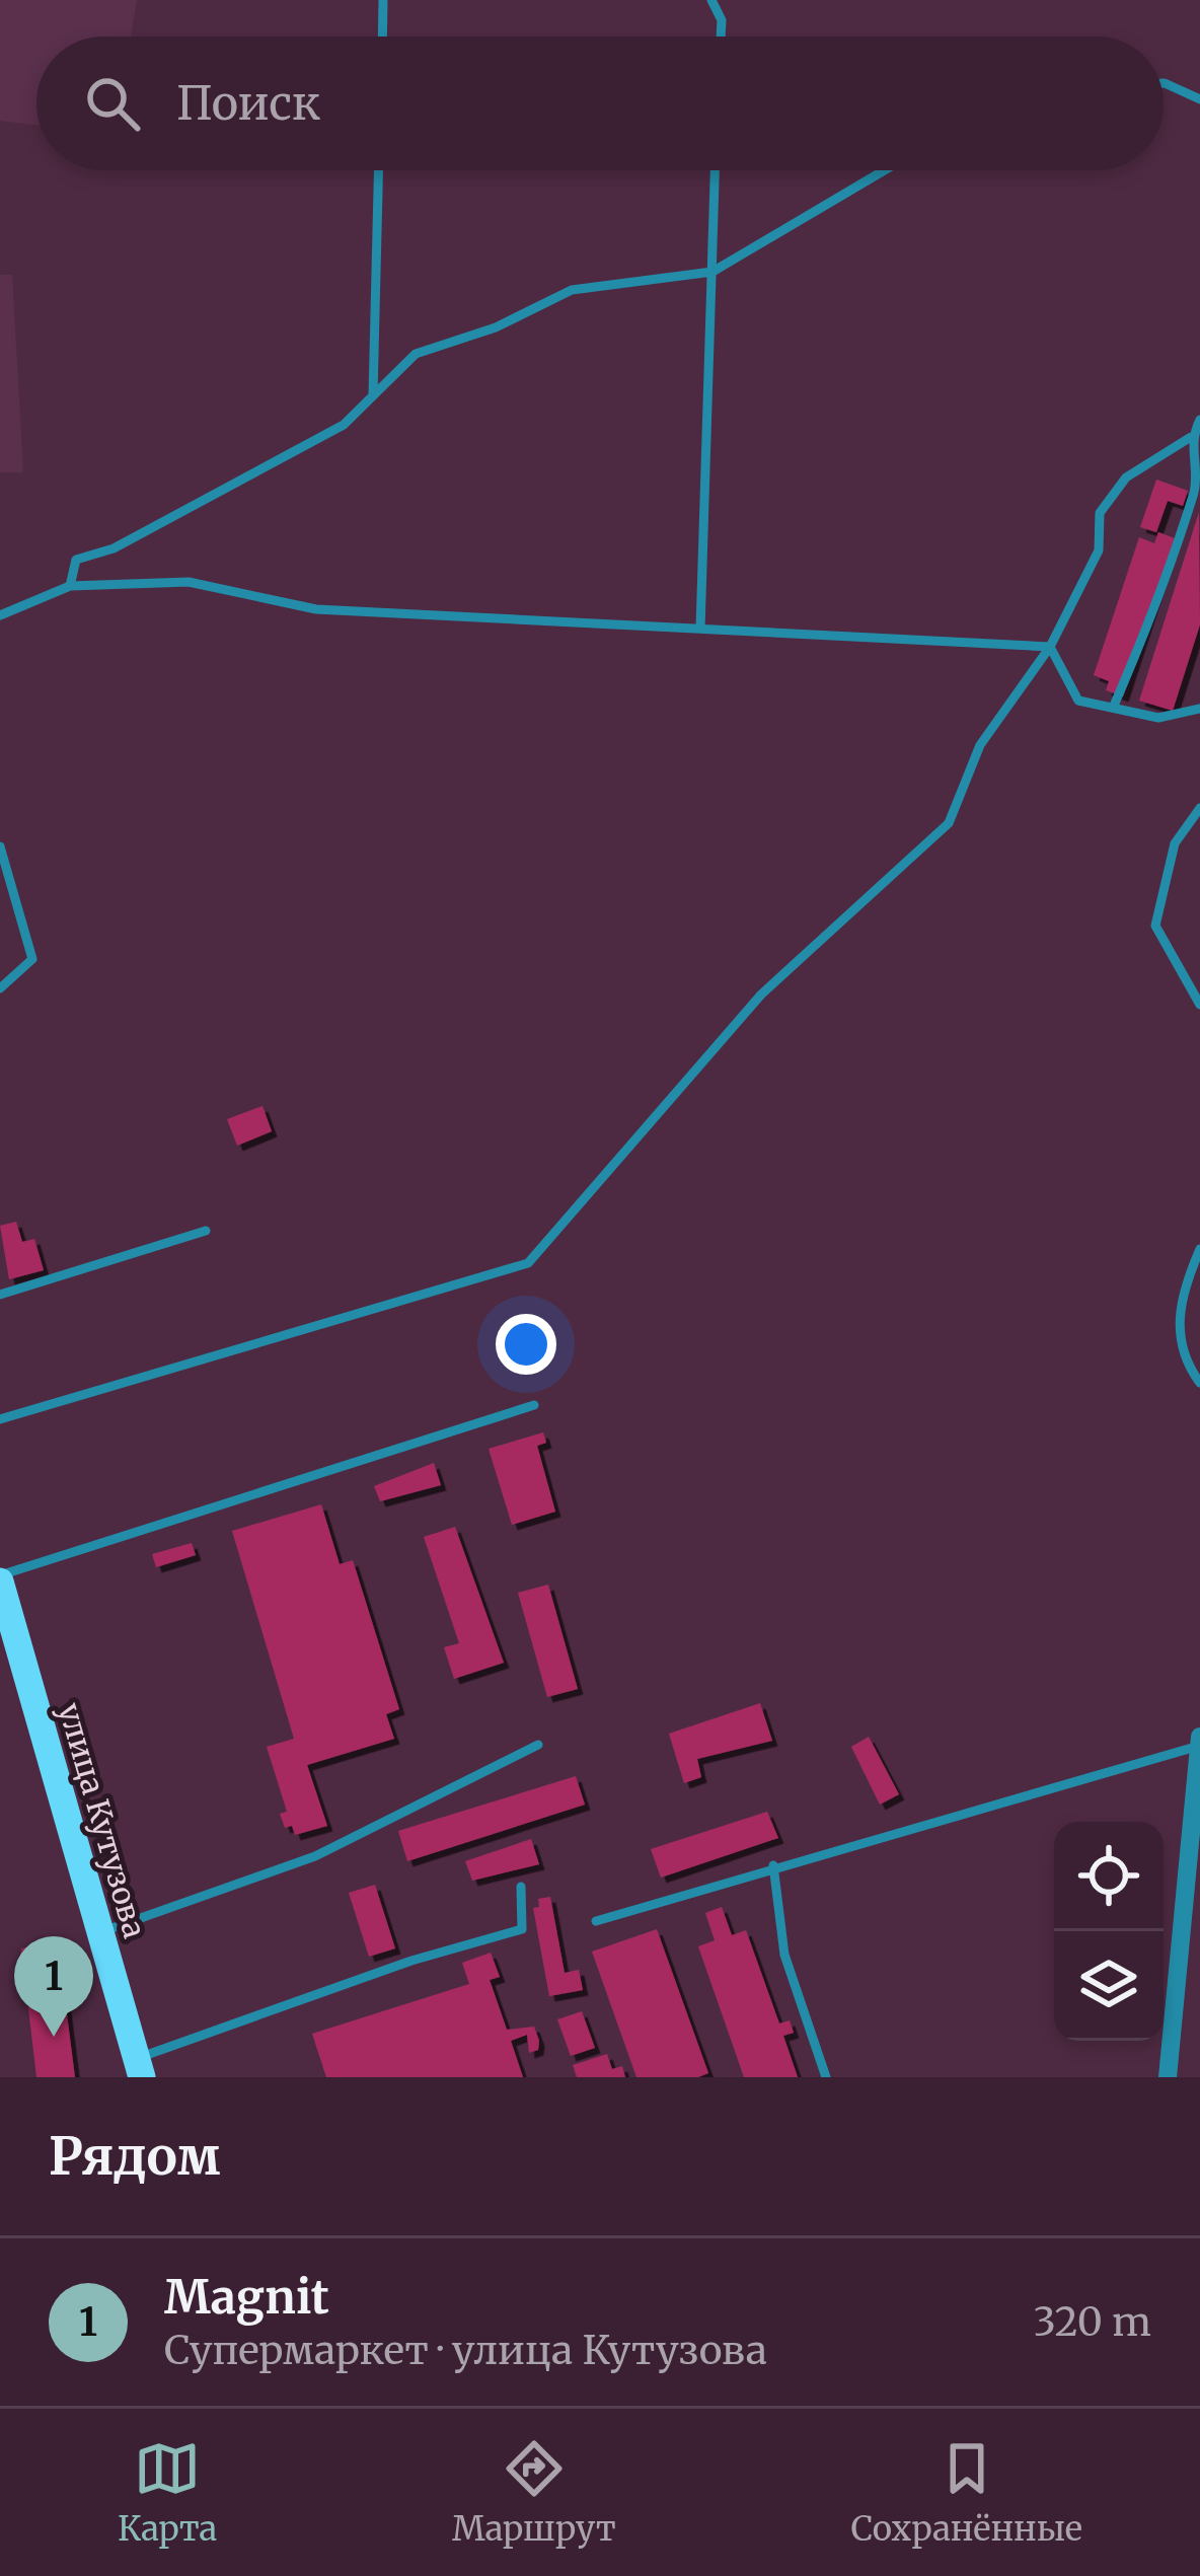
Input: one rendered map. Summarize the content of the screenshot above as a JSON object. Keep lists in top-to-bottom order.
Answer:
{
  "streets": {
    "main road": ["улица Кутузова"]
  },
  "page": {
    "search": "Поиск",
    "pins": "1",
    "heading": "Рядом",
    "list": [
      {
        "mark": "1",
        "name": "Magnit",
        "note": "Супермаркет · улица Кутузова",
        "value": "320 m"
      }
    ],
    "nav": ["Карта", "Маршрут", "Сохранённые"]
  }
}
